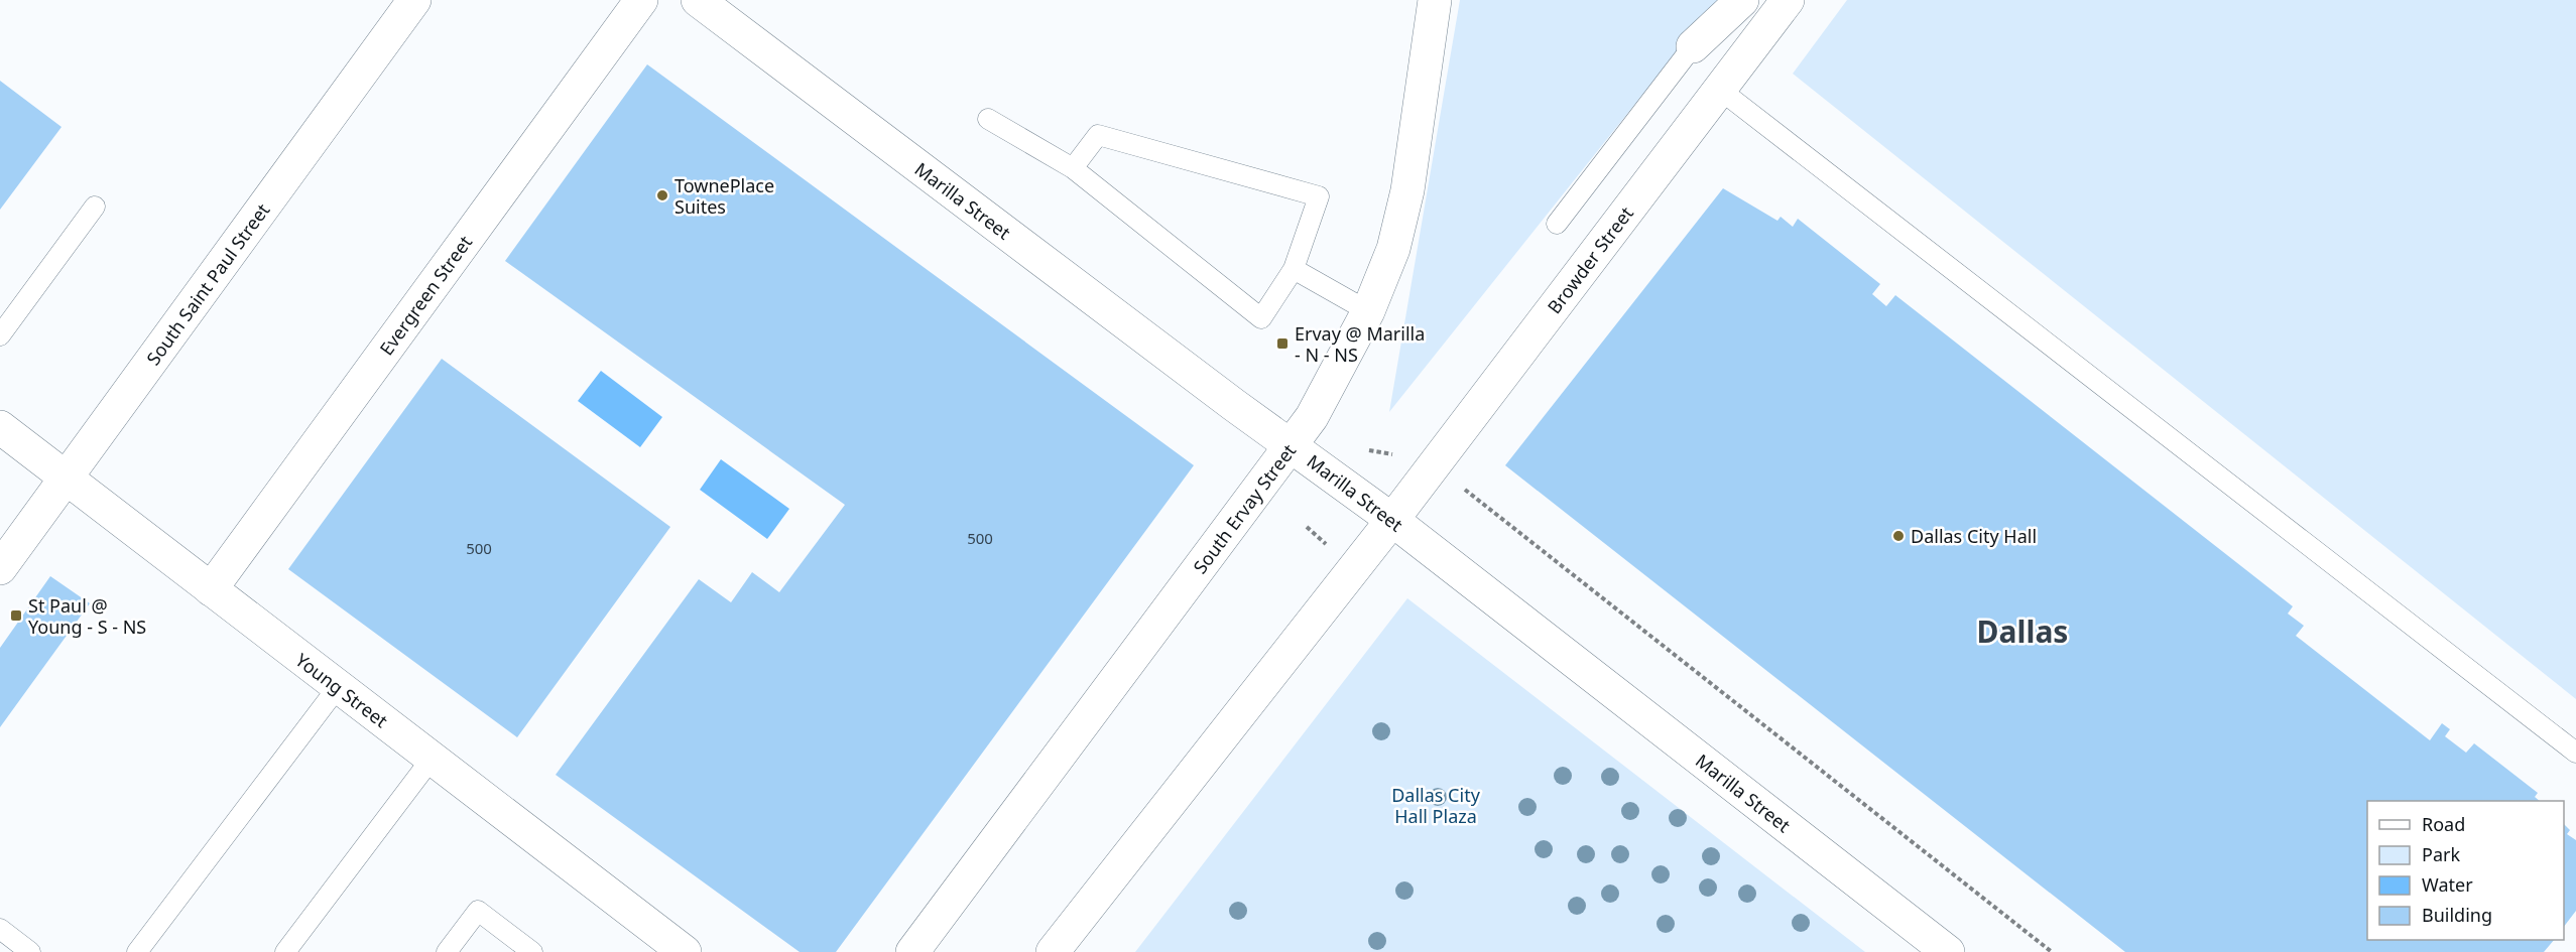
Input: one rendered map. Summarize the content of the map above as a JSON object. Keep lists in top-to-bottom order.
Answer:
{
  "streets": {
    "main road": [
      "Marilla Street",
      "Browder Street",
      "South Saint Paul Street",
      "Evergreen Street",
      "South Ervay Street",
      "Young Street"
    ]
  },
  "crossings": [
    ["Marilla Street", "Browder Street"],
    ["Marilla Street", "South Ervay Street"],
    ["South Saint Paul Street", "Young Street"],
    ["Evergreen Street", "Young Street"]
  ],
  "districts": ["Dallas"],
  "parks": ["Dallas City Hall Plaza"],
  "places": {
    "other": ["TownePlace Suites", "Dallas City Hall"],
    "transit": ["Ervay @ Marilla - N - NS", "St Paul @ Young - S - NS"]
  },
  "house_numbers": ["500", "500"],
  "legend": [
    "Road",
    "Park",
    "Water",
    "Building"
  ]
}
